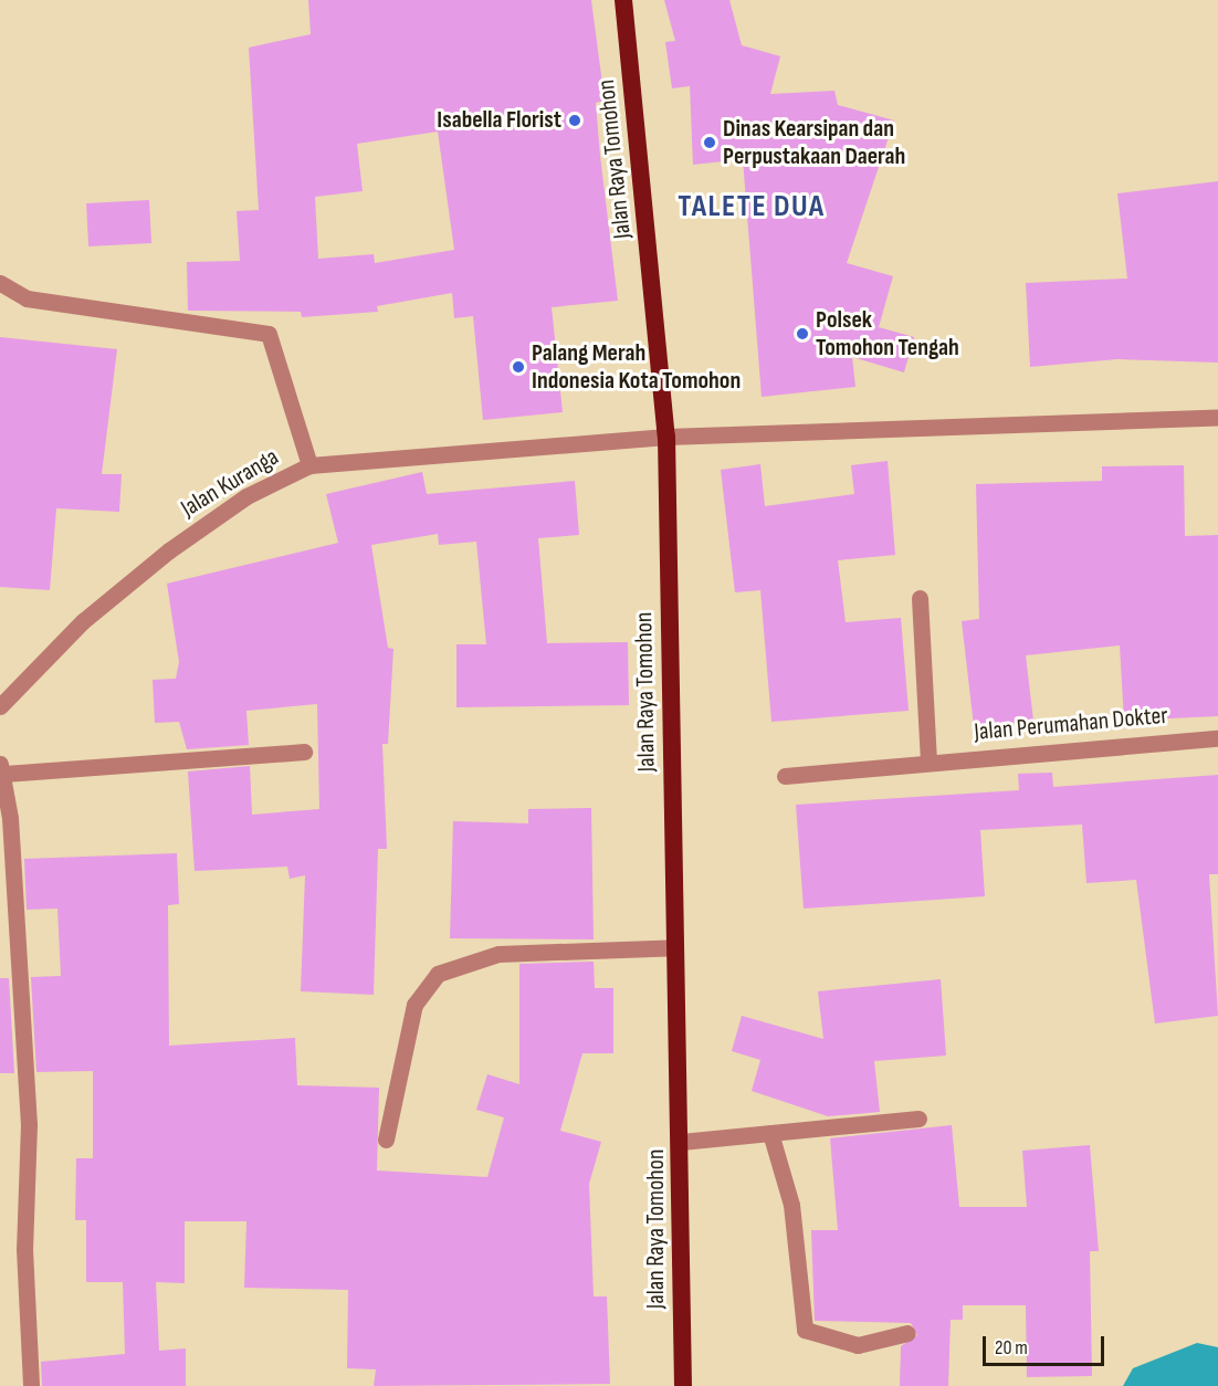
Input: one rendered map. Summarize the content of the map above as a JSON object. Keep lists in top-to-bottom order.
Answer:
{
  "streets": {
    "highway": ["Jalan Raya Tomohon"],
    "street": ["Jalan Kuranga", "Jalan Perumahan Dokter"]
  },
  "crossings": [
    ["Jalan Raya Tomohon", "Jalan Kuranga"]
  ],
  "districts": ["TALETE DUA"],
  "places": [
    "Isabella Florist",
    "Dinas Kearsipan dan Perpustakaan Daerah",
    "Polsek Tomohon Tengah",
    "Palang Merah Indonesia Kota Tomohon"
  ],
  "scale_bar": "20 m"
}
